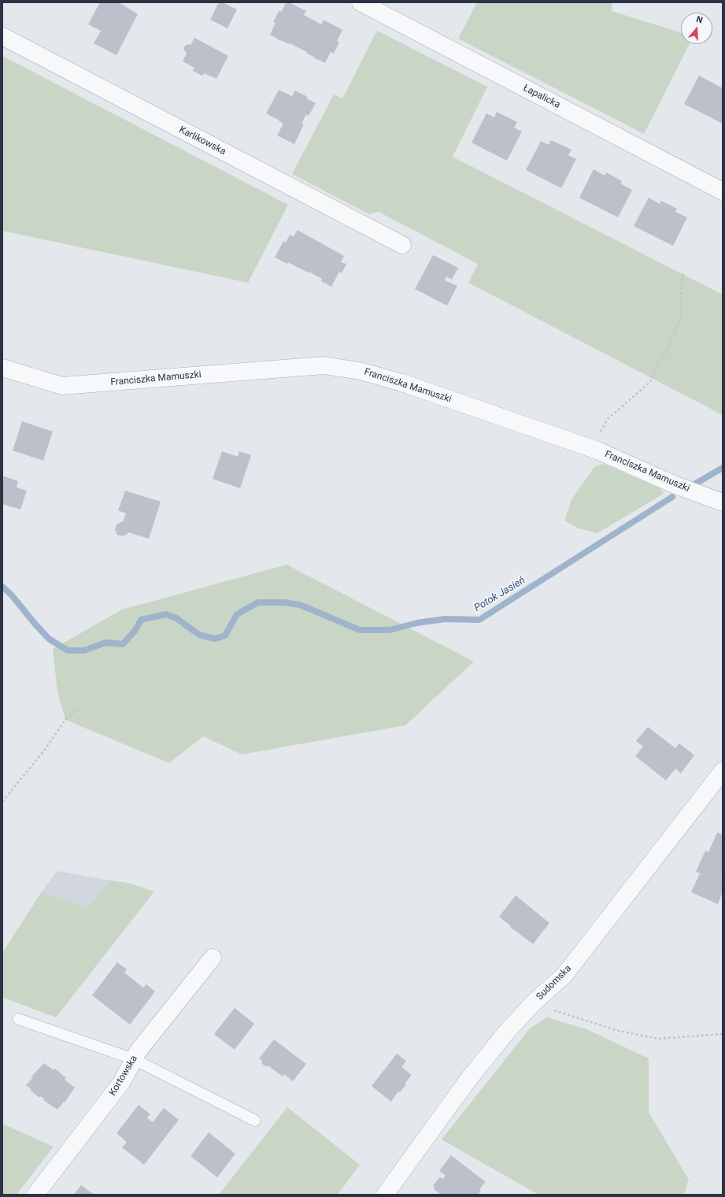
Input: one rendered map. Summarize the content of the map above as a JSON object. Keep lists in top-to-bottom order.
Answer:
{
  "streets": {
    "street": [
      "Łapalicka",
      "Karlikowska",
      "Franciszka Mamuszki",
      "Sudomska",
      "Kortowska"
    ]
  },
  "water": ["Potok Jasień"],
  "north": "top"
}
